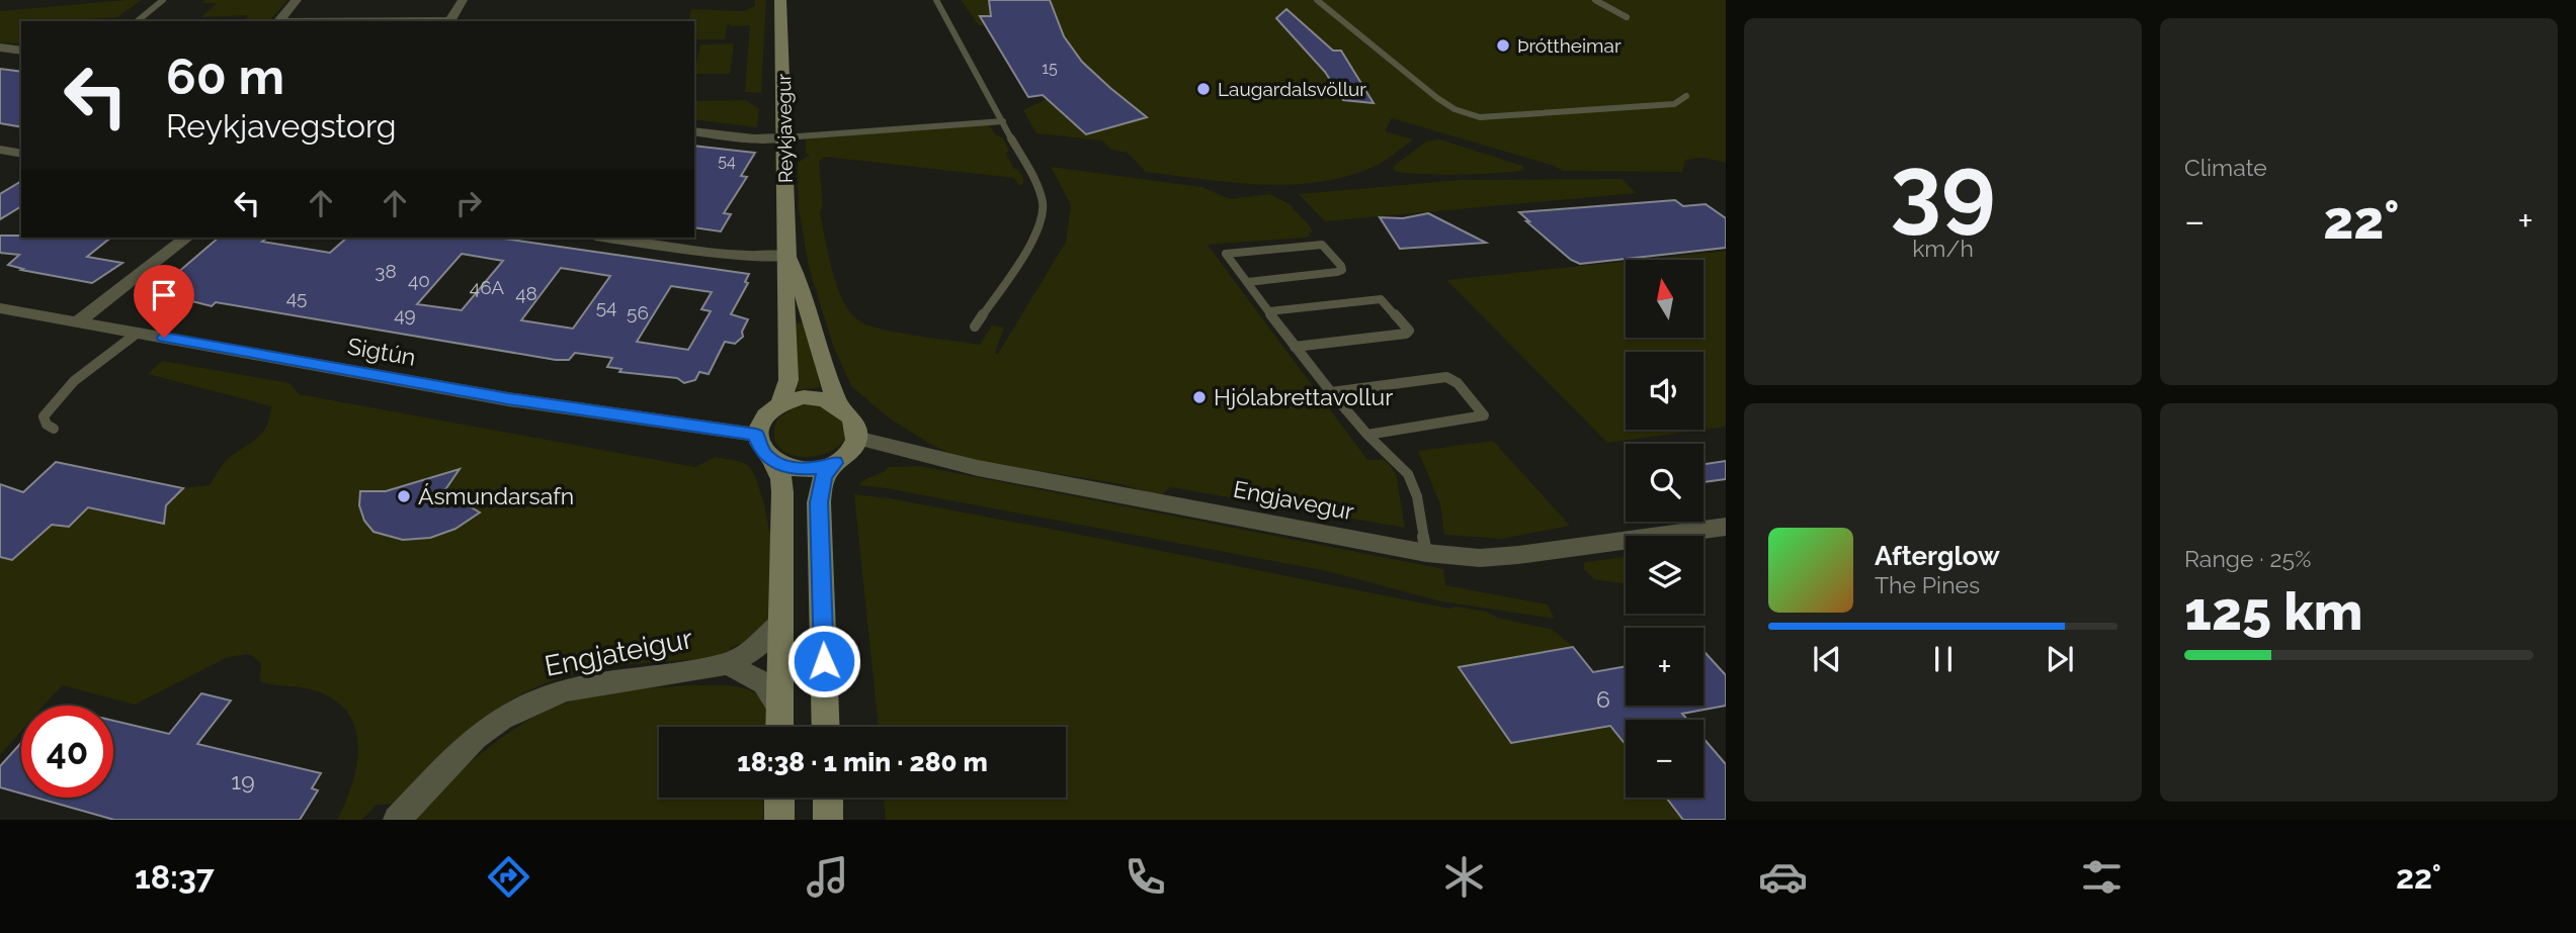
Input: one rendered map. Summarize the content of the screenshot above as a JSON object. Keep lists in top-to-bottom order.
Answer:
{
  "streets": {
    "street": [
      "Reykjavegur",
      "Sigtún",
      "Engjavegur",
      "Engjateigur"
    ]
  },
  "crossings": [
    ["Reykjavegur", "Sigtún"],
    ["Reykjavegur", "Engjavegur"],
    ["Sigtún", "Engjavegur"]
  ],
  "places": [
    "Þróttheimar",
    "Laugardalsvöllur",
    "Hjólabrettavollur",
    "Ásmundarsafn"
  ],
  "house_numbers": [
    "15",
    "54",
    "38",
    "40",
    "46A",
    "48",
    "45",
    "54",
    "56",
    "49",
    "6",
    "19"
  ],
  "north": "top",
  "page": {
    "tile": [
      ["39", "km/h"],
      "Climate",
      ["Range · 25%", "125 km"]
    ],
    "turn": ["60 m", "Reykjavegstorg"],
    "heat": ["−", "22°", "+"],
    "map_buttons": ["+", "−"],
    "song": ["Afterglow", "The Pines"],
    "limit": "40",
    "trip": "18:38 · 1 min · 280 m",
    "tabs": ["18:37", "22°"]
  }
}
